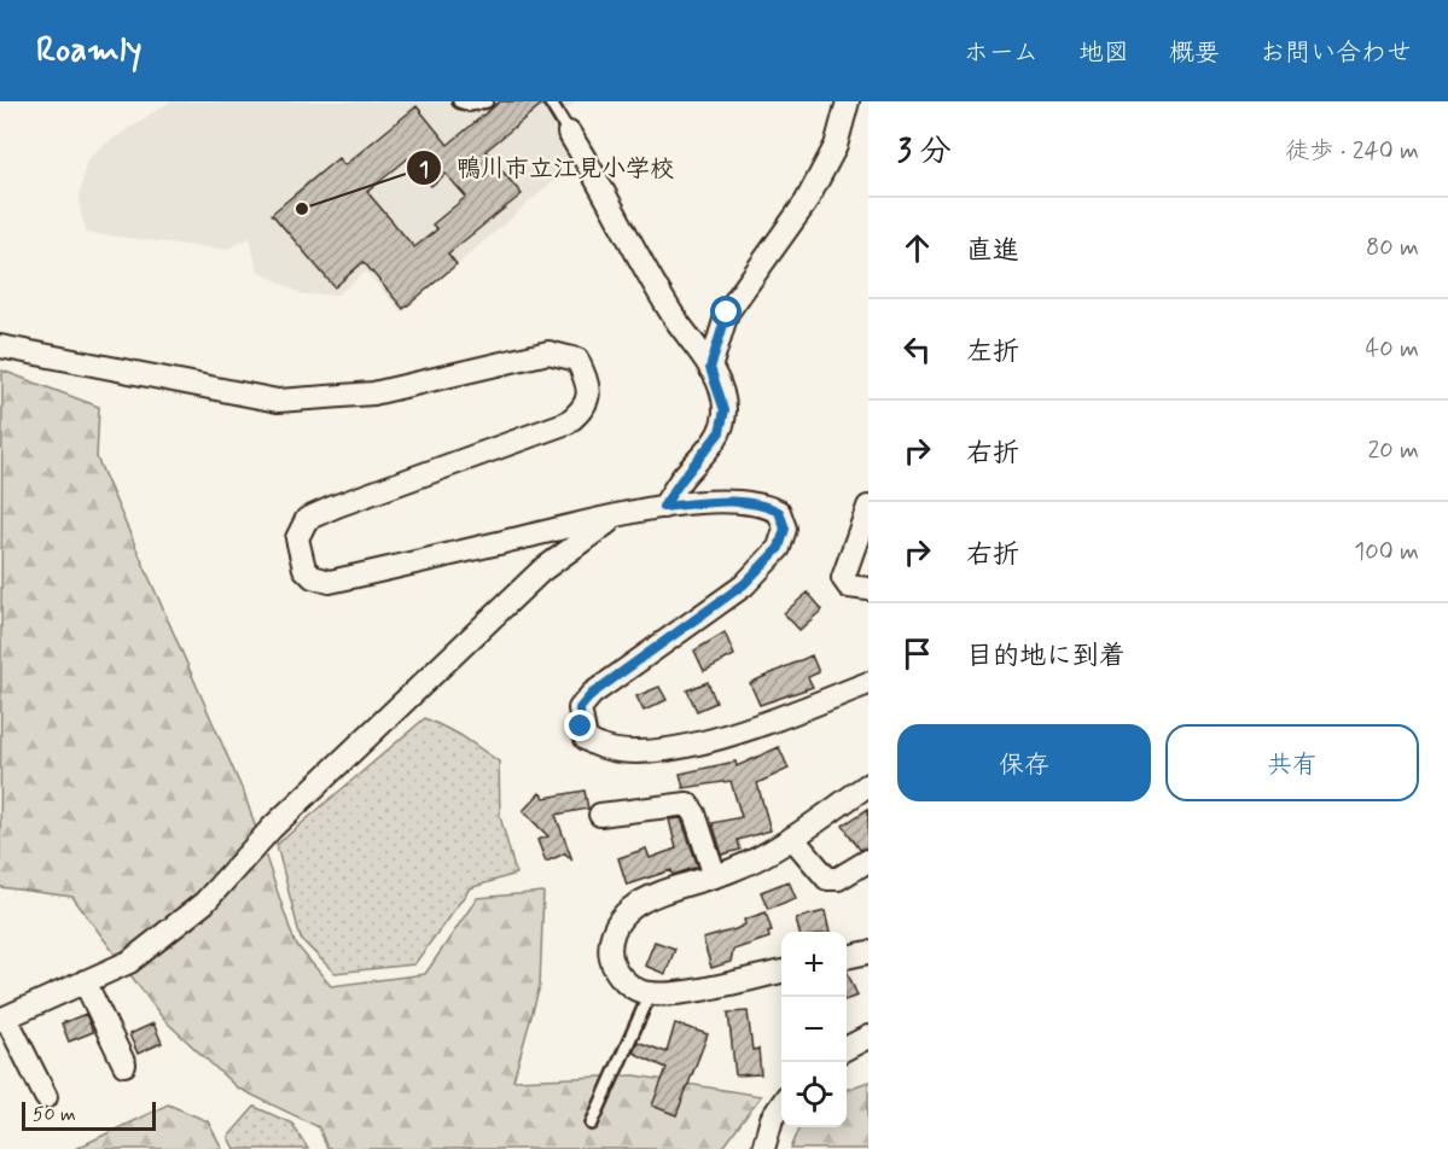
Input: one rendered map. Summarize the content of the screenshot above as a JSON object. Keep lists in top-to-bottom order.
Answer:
{
  "places": ["鴨川市立江見小学校"],
  "scale_bar": "50 m",
  "page": {
    "header": "Roamly",
    "nav": [
      "ホーム",
      "地図",
      "概要",
      "お問い合わせ"
    ],
    "heading": ["3 分", "徒歩 · 240 m"],
    "list": [
      ["直進", "80 m"],
      ["左折", "40 m"],
      ["右折", "20 m"],
      ["右折", "100 m"],
      "目的地に到着"
    ],
    "buttons": ["保存", "共有"],
    "map_buttons": ["+", "−"],
    "scale": "50 m"
  }
}
